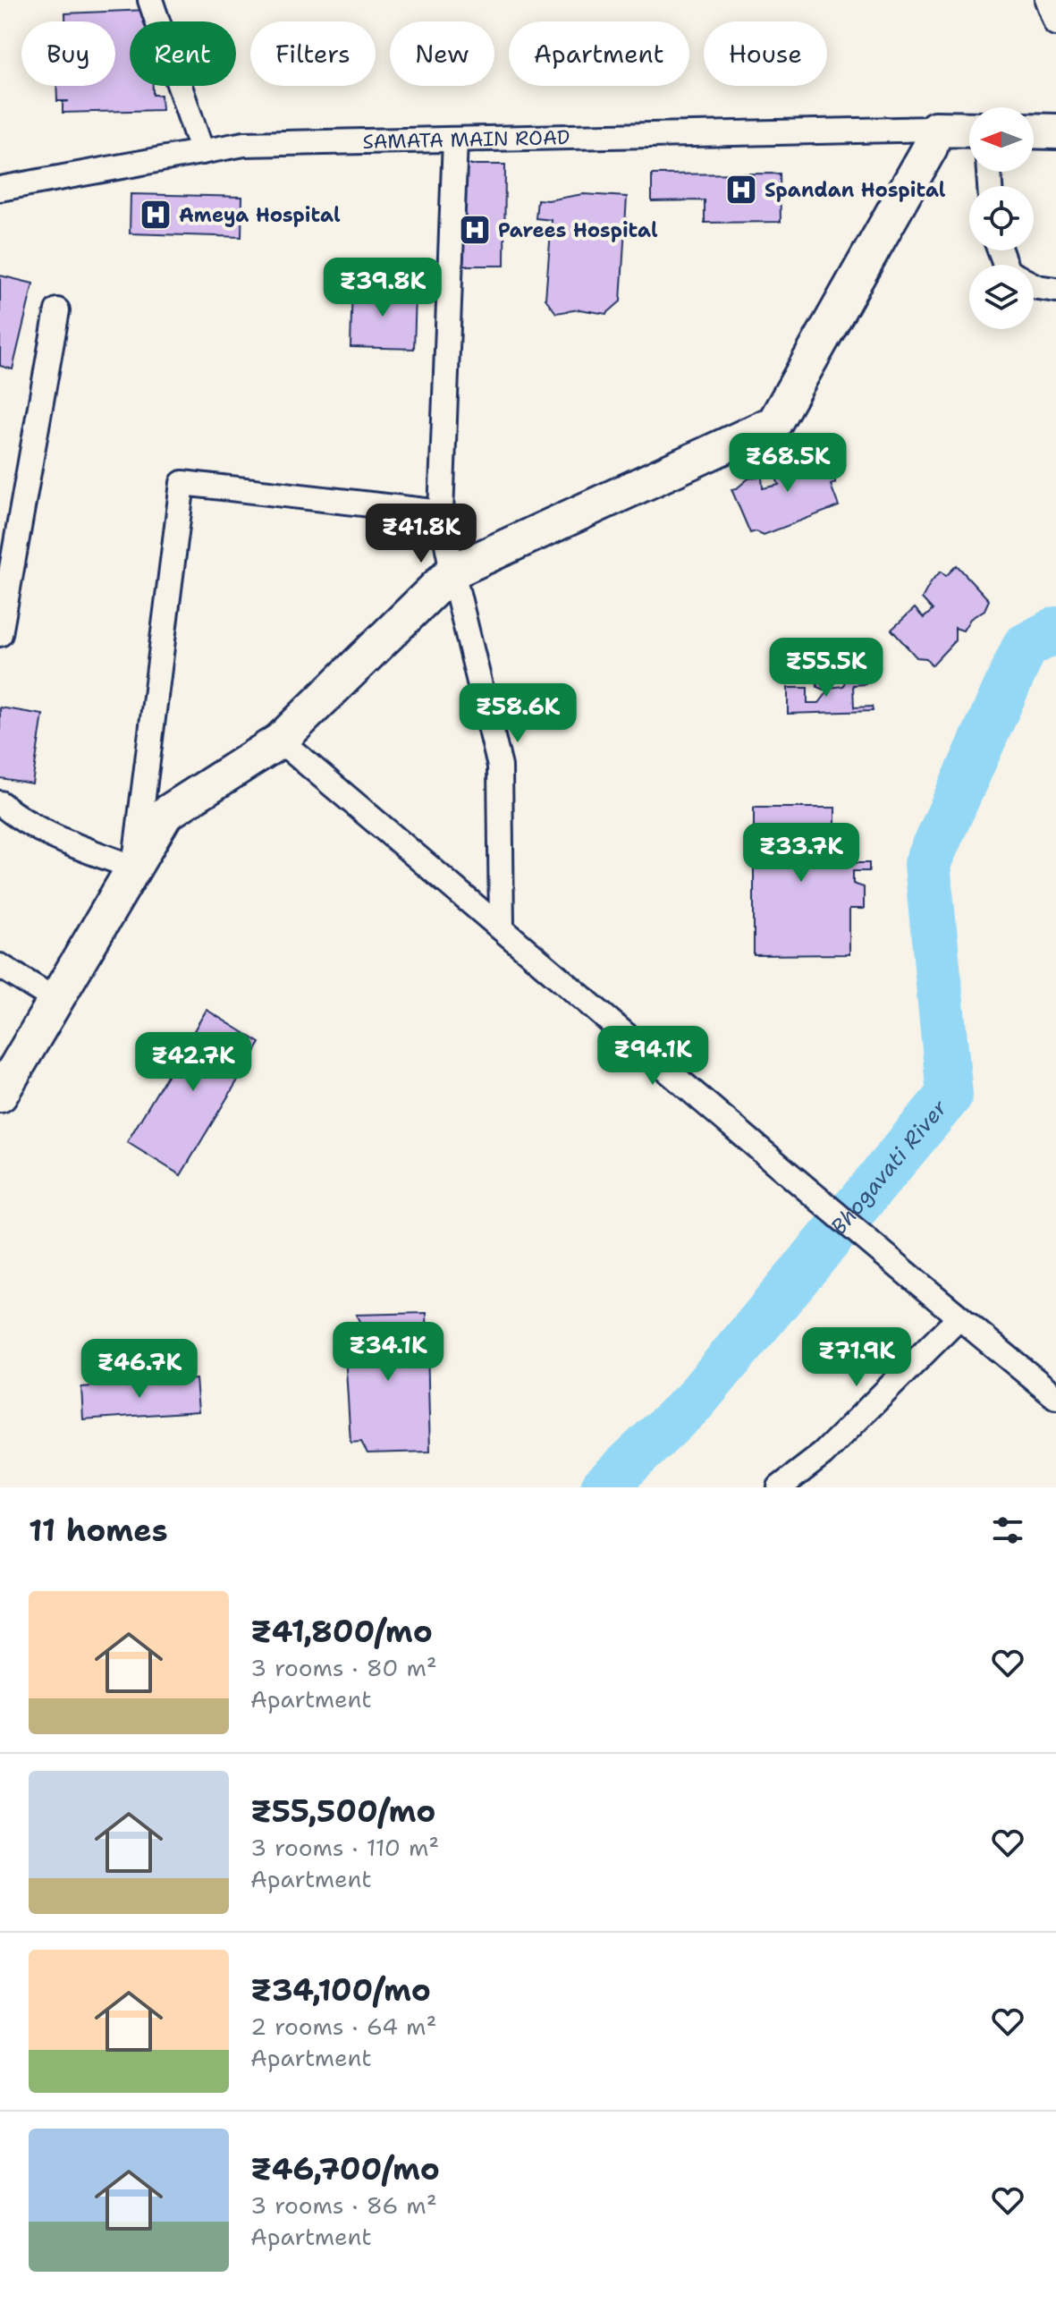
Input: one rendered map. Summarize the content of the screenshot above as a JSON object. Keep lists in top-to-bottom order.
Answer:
{
  "streets": {
    "street": ["SAMATA MAIN ROAD"]
  },
  "water": ["Bhogavati River"],
  "places": {
    "hospital": ["Spandan Hospital", "Ameya Hospital", "Parees Hospital"]
  },
  "north": "left",
  "page": {
    "chip": [
      "Buy",
      "Rent",
      "Filters",
      "New",
      "Apartment",
      "House"
    ],
    "price": [
      "₹39.8K",
      "₹68.5K",
      "₹41.8K",
      "₹55.5K",
      "₹58.6K",
      "₹33.7K",
      "₹94.1K",
      "₹42.7K",
      "₹34.1K",
      "₹71.9K",
      "₹46.7K"
    ],
    "heading": "11 homes",
    "list": [
      {
        "name": "₹41,800/mo",
        "note": "3 rooms · 80 m² · Apartment"
      },
      {
        "name": "₹55,500/mo",
        "note": "3 rooms · 110 m² · Apartment"
      },
      {
        "name": "₹34,100/mo",
        "note": "2 rooms · 64 m² · Apartment"
      },
      {
        "name": "₹46,700/mo",
        "note": "3 rooms · 86 m² · Apartment"
      }
    ]
  }
}
